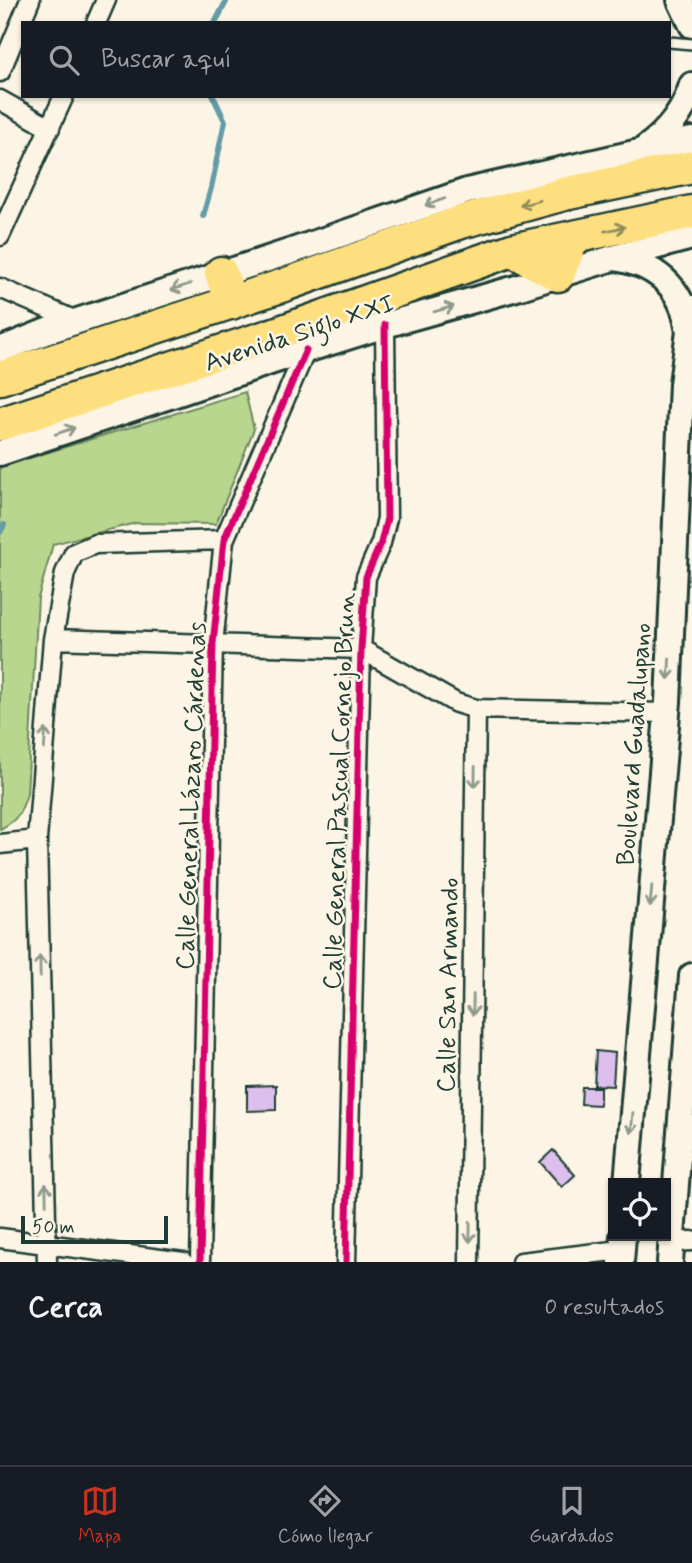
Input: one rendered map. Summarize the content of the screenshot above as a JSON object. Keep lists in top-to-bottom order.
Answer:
{
  "streets": {
    "highway": ["Avenida Siglo XXI"],
    "street": [
      "Boulevard Guadalupano",
      "Calle General Pascual Cornejo Brun",
      "Calle General Lázaro Cárdenas",
      "Calle San Armando"
    ]
  },
  "crossings": [
    ["Avenida Siglo XXI", "Calle General Pascual Cornejo Brun"],
    ["Avenida Siglo XXI", "Calle General Lázaro Cárdenas"]
  ],
  "one_way": ["Boulevard Guadalupano", "Calle San Armando"],
  "scale_bar": "50 m",
  "page": {
    "search": "Buscar aquí",
    "scale": "50 m",
    "heading": ["Cerca", "0 resultados"],
    "nav": ["Mapa", "Cómo llegar", "Guardados"]
  }
}
